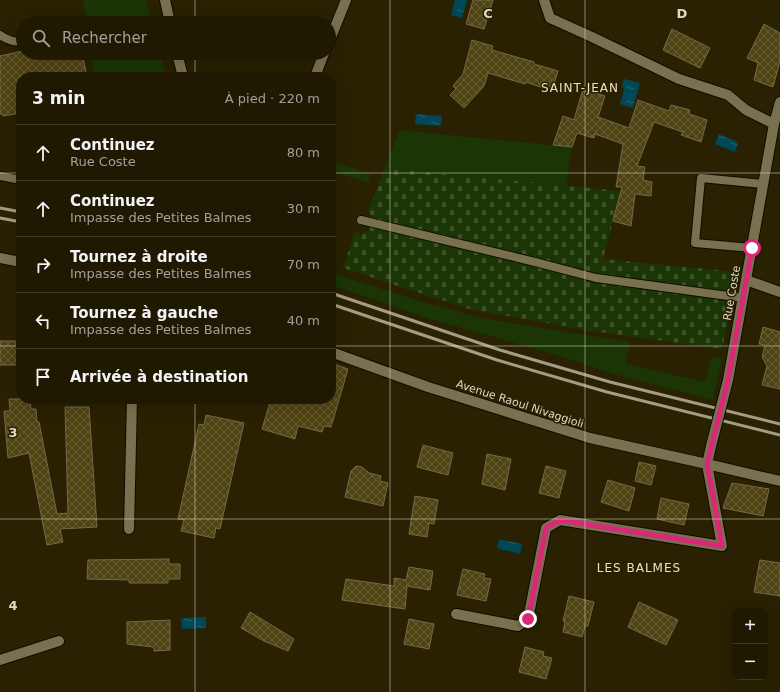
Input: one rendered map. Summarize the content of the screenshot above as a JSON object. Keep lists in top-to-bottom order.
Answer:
{
  "streets": {
    "street": ["Rue Coste", "Avenue Raoul Nivaggioli"]
  },
  "crossings": [
    ["Rue Coste", "Avenue Raoul Nivaggioli"]
  ],
  "districts": ["SAINT-JEAN", "LES BALMES"],
  "page": {
    "search": "Rechercher",
    "heading": ["3 min", "À pied · 220 m"],
    "list": [
      ["Continuez", "Rue Coste", "80 m"],
      ["Continuez", "Impasse des Petites Balmes", "30 m"],
      ["Tournez à droite", "Impasse des Petites Balmes", "70 m"],
      ["Tournez à gauche", "Impasse des Petites Balmes", "40 m"],
      "Arrivée à destination"
    ],
    "map_buttons": ["+", "−"]
  },
  "grid": {
    "columns": ["C", "D"],
    "rows": ["3", "4"]
  }
}
